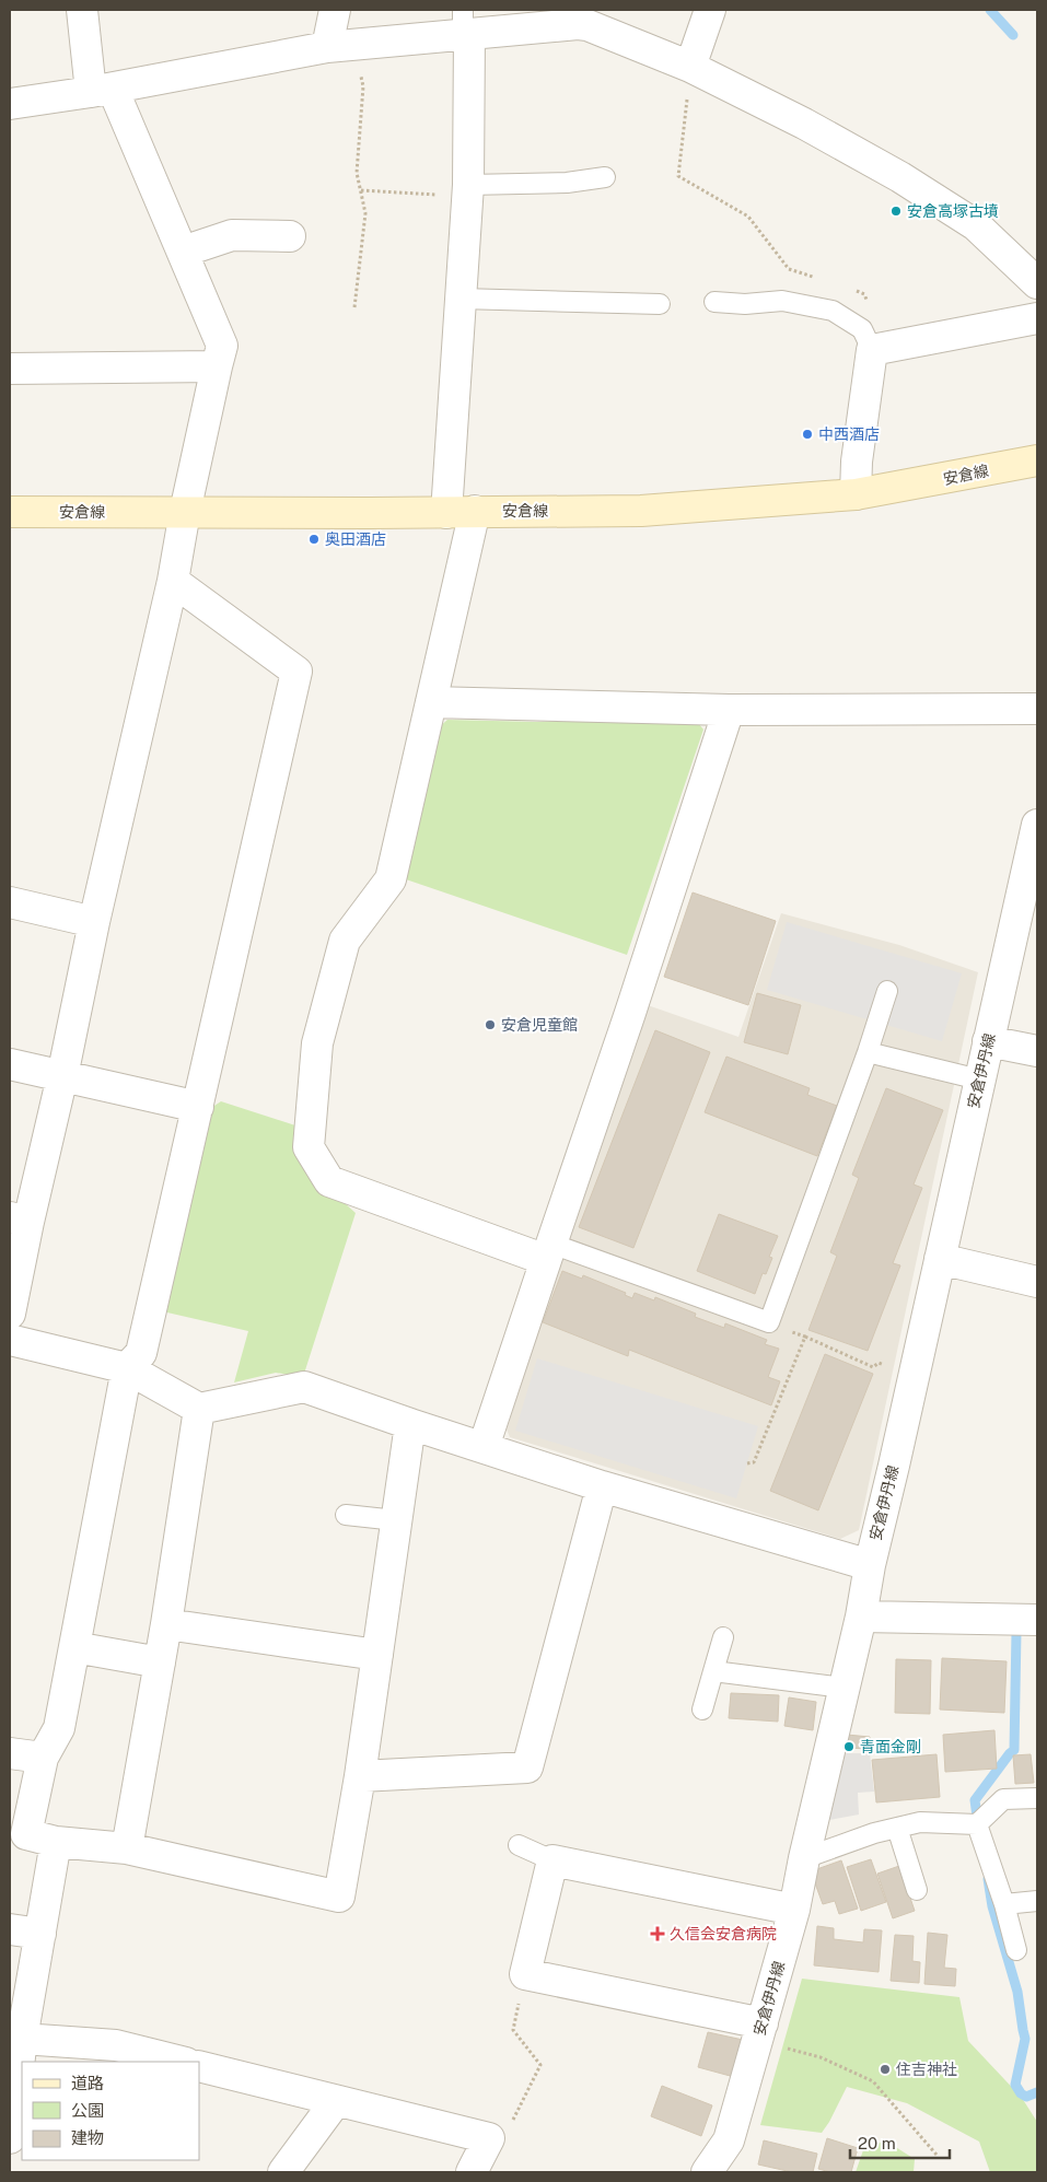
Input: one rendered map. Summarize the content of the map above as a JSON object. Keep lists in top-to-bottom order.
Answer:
{
  "streets": {
    "street": ["安倉線", "安倉伊丹線"]
  },
  "places": {
    "other": [
      "安倉高塚古墳",
      "中西酒店",
      "奥田酒店",
      "安倉児童館",
      "青面金剛",
      "住吉神社"
    ],
    "health": ["久信会安倉病院"]
  },
  "legend": ["道路", "公園", "建物"],
  "scale_bar": "20 m"
}
